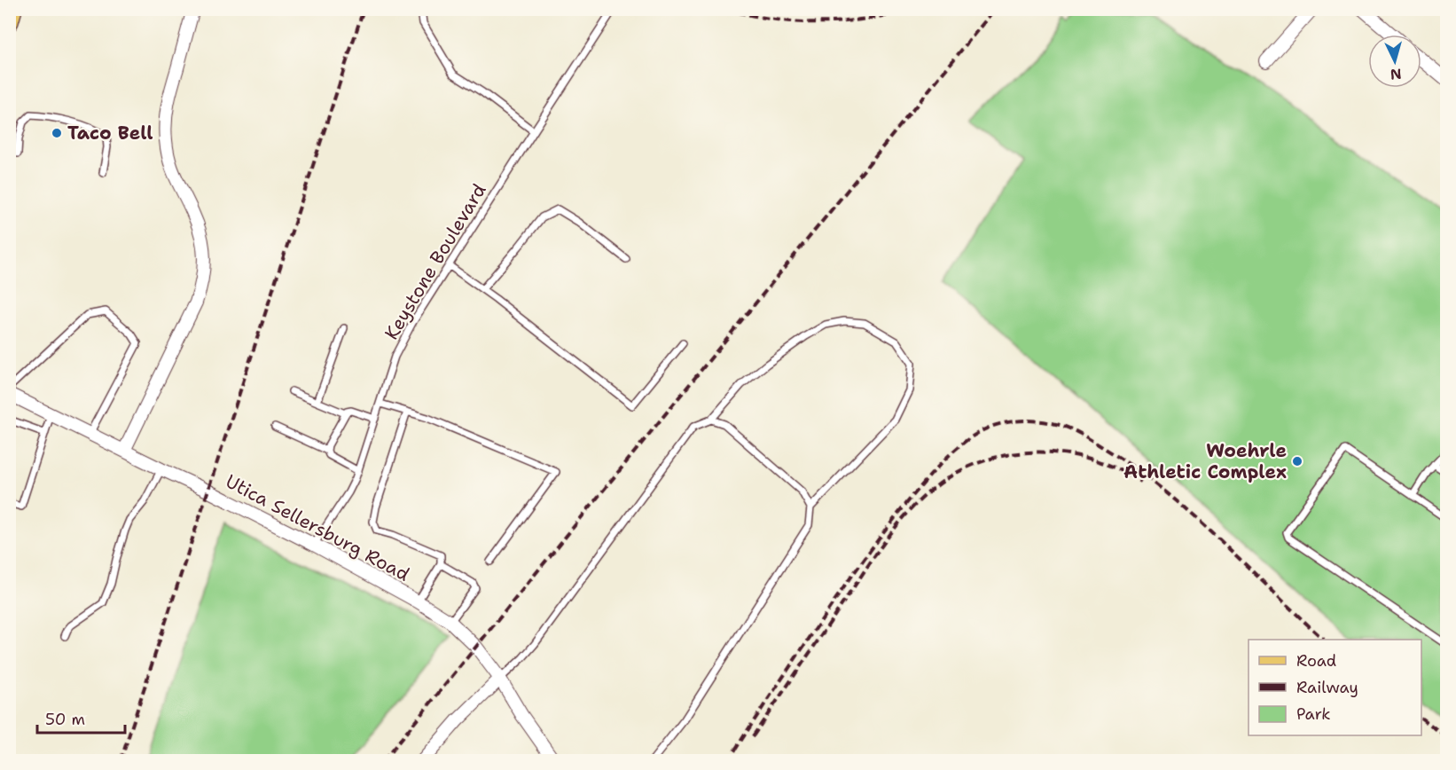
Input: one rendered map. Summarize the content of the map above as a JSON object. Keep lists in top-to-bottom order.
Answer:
{
  "streets": {
    "street": ["Utica Sellersburg Road"],
    "lane": ["Keystone Boulevard"]
  },
  "crossings": [
    ["Keystone Boulevard", "Utica Sellersburg Road"]
  ],
  "places": ["Taco Bell", "Woehrle Athletic Complex"],
  "legend": ["Road", "Railway", "Park"],
  "scale_bar": "50 m",
  "north": "bottom"
}
